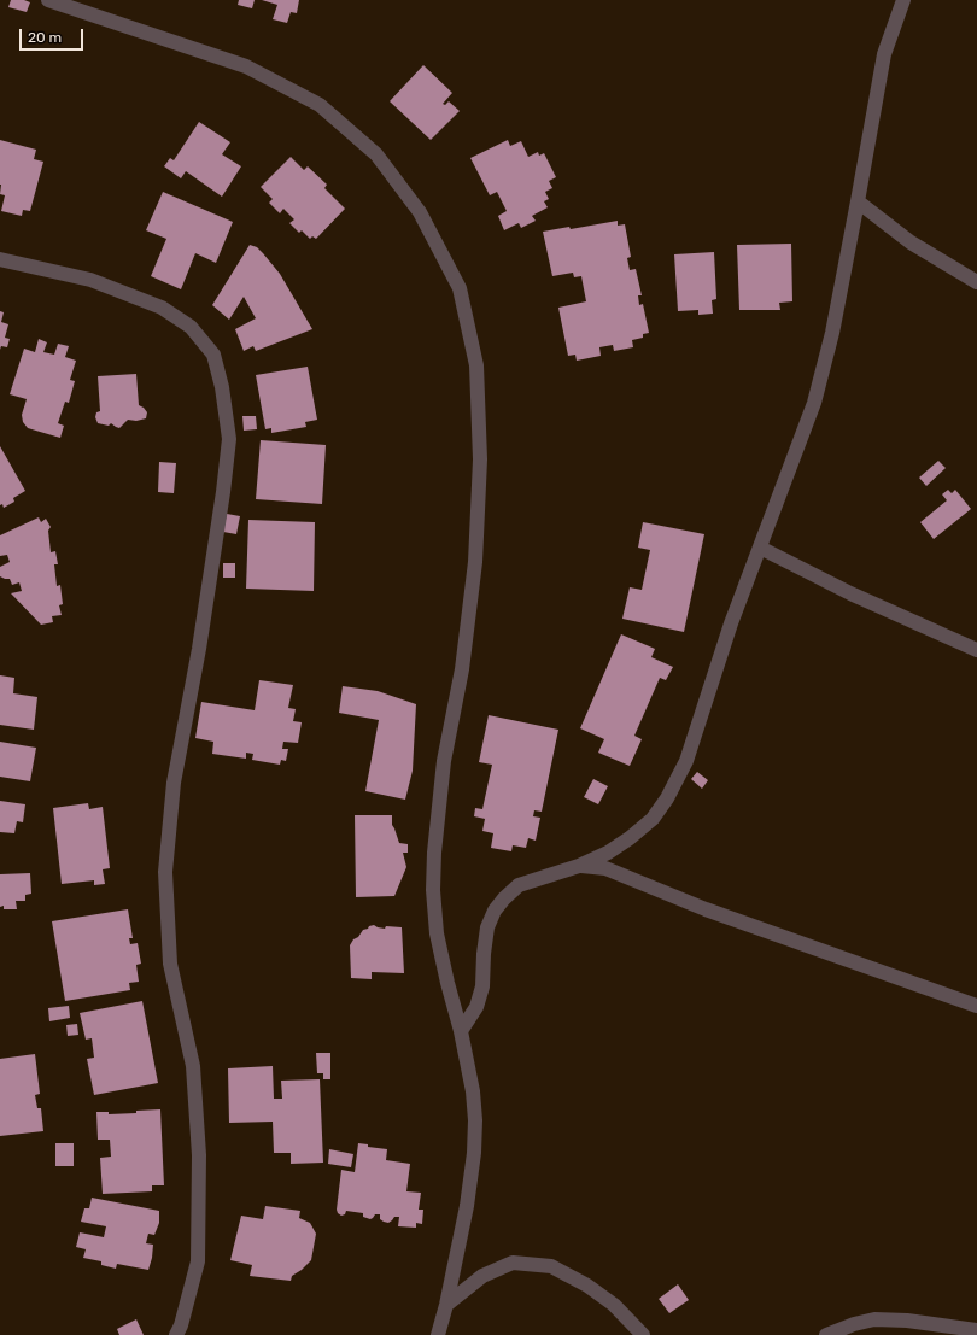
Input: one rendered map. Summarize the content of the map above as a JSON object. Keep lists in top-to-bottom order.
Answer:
{
  "scale_bar": "20 m"
}
